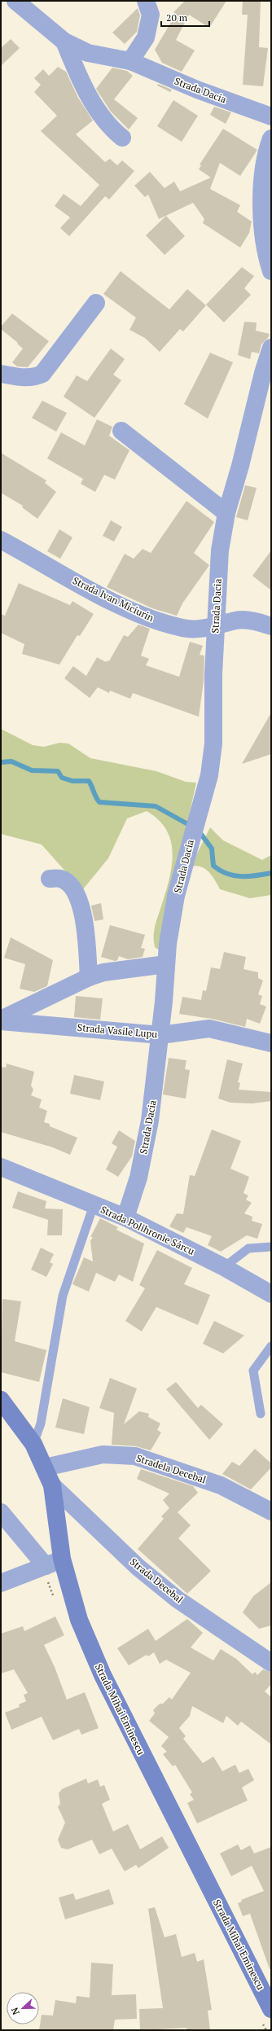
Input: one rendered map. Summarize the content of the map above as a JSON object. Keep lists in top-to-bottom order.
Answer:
{
  "streets": {
    "main road": ["Strada Mihai Eminescu"],
    "street": [
      "Strada Dacia",
      "Strada Ivan Miciurin",
      "Strada Vasile Lupu",
      "Strada Polihronie Sârcu",
      "Stradela Decebal",
      "Strada Decebal"
    ]
  },
  "crossings": [
    ["Strada Dacia", "Strada Ivan Miciurin"],
    ["Strada Dacia", "Strada Vasile Lupu"],
    ["Strada Dacia", "Strada Polihronie Sârcu"],
    ["Stradela Decebal", "Strada Mihai Eminescu"],
    ["Strada Decebal", "Strada Mihai Eminescu"]
  ],
  "scale_bar": "20 m",
  "north": "left"
}
